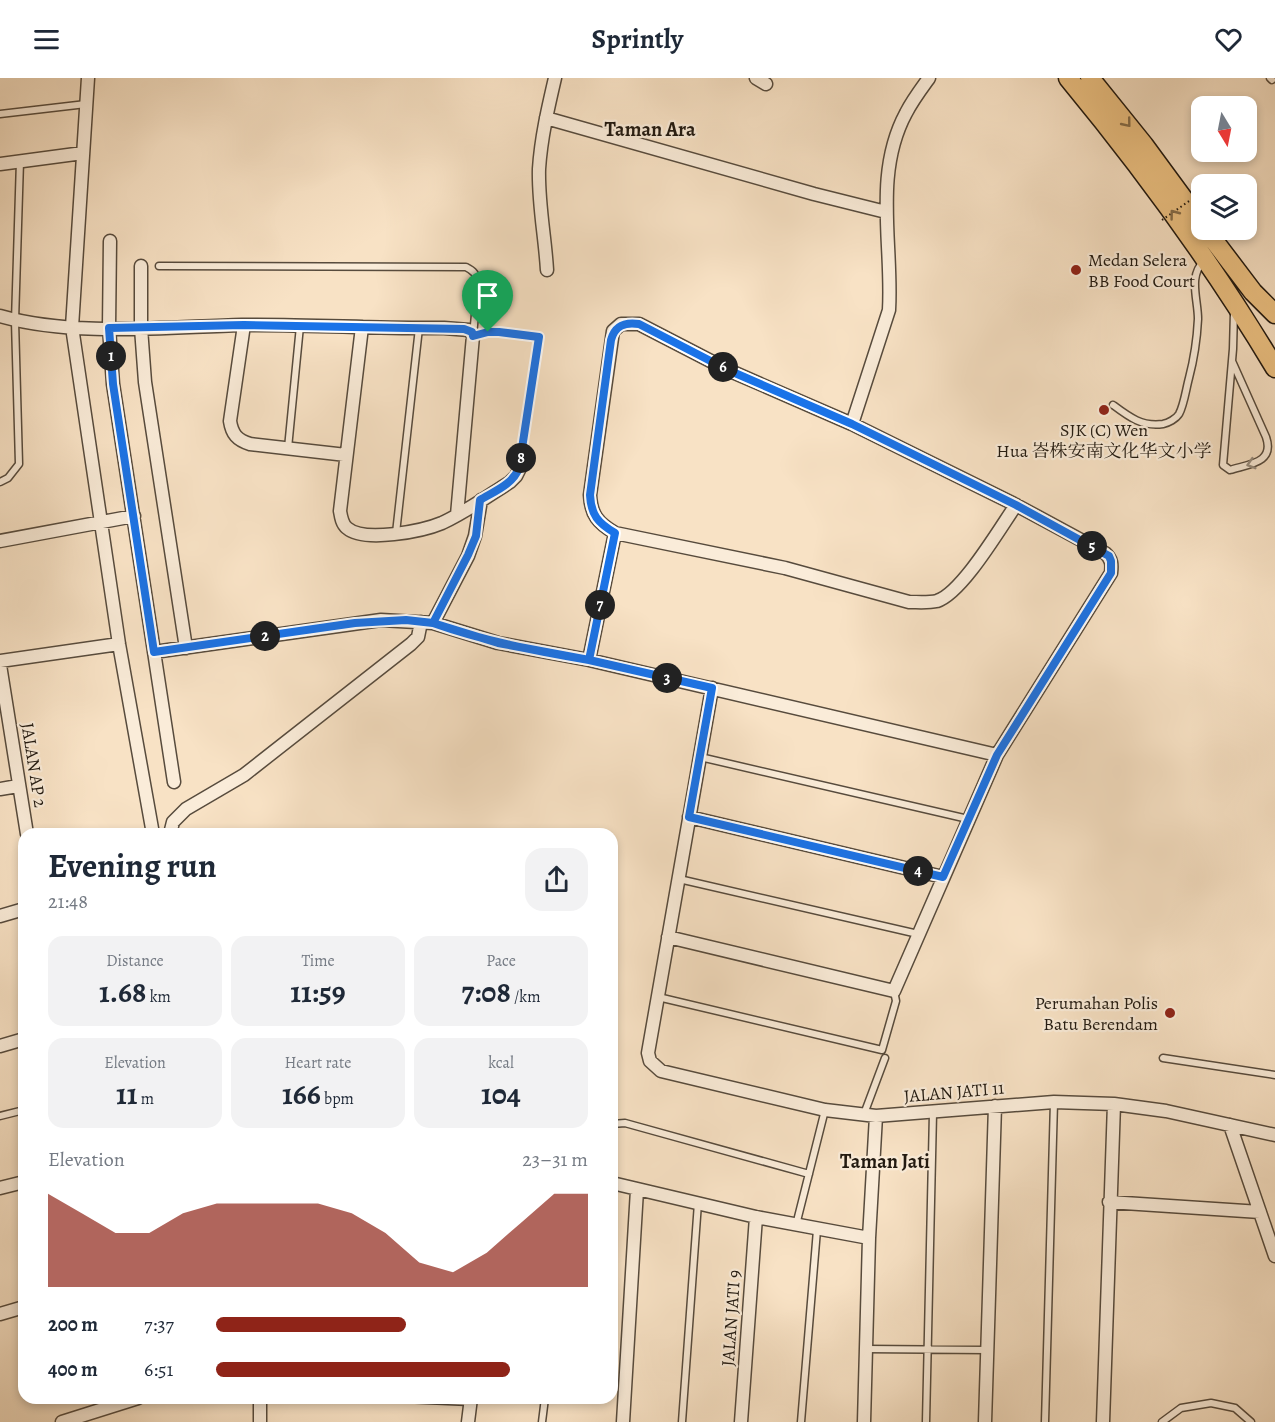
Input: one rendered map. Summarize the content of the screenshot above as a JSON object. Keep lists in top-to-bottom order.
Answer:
{
  "streets": {
    "street": ["JALAN AP 2", "JALAN JATI 11", "JALAN JATI 9"]
  },
  "districts": ["Taman Ara", "Taman Jati"],
  "places": ["Medan Selera BB Food Court", "SJK (C) Wen Hua 峇株安南文化华文小学", "Perumahan Polis Batu Berendam"],
  "north": "bottom",
  "page": {
    "header": "Sprintly",
    "pins": [
      "1",
      "6",
      "8",
      "5",
      "7",
      "2",
      "3",
      "4"
    ],
    "heading": ["Evening run", "21:48"],
    "stats": [
      ["Distance", "1.68 km"],
      ["Time", "11:59"],
      ["Pace", "7:08 /km"],
      ["Elevation", "11 m"],
      ["Heart rate", "166 bpm"],
      ["kcal", "104"]
    ],
    "chart": ["Elevation", "23–31 m"],
    "list": [
      {
        "name": "200 m",
        "note": "7:37"
      },
      {
        "name": "400 m",
        "note": "6:51"
      }
    ]
  }
}
